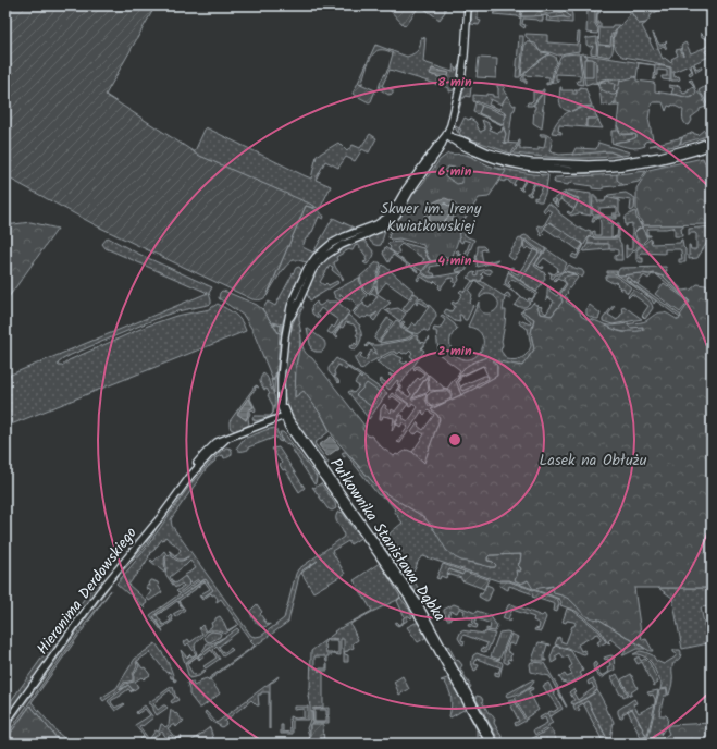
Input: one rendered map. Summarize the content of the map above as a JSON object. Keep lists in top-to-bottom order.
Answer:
{
  "streets": {
    "main road": ["Pułkownika Stanisława Dąbka", "Hieronima Derdowskiego"]
  },
  "crossings": [
    ["Pułkownika Stanisława Dąbka", "Hieronima Derdowskiego"]
  ],
  "parks": ["Skwer im. Ireny Kwiatkowskiej", "Lasek na Obłużu"],
  "rings": [
    "8 min",
    "6 min",
    "4 min",
    "2 min"
  ]
}
